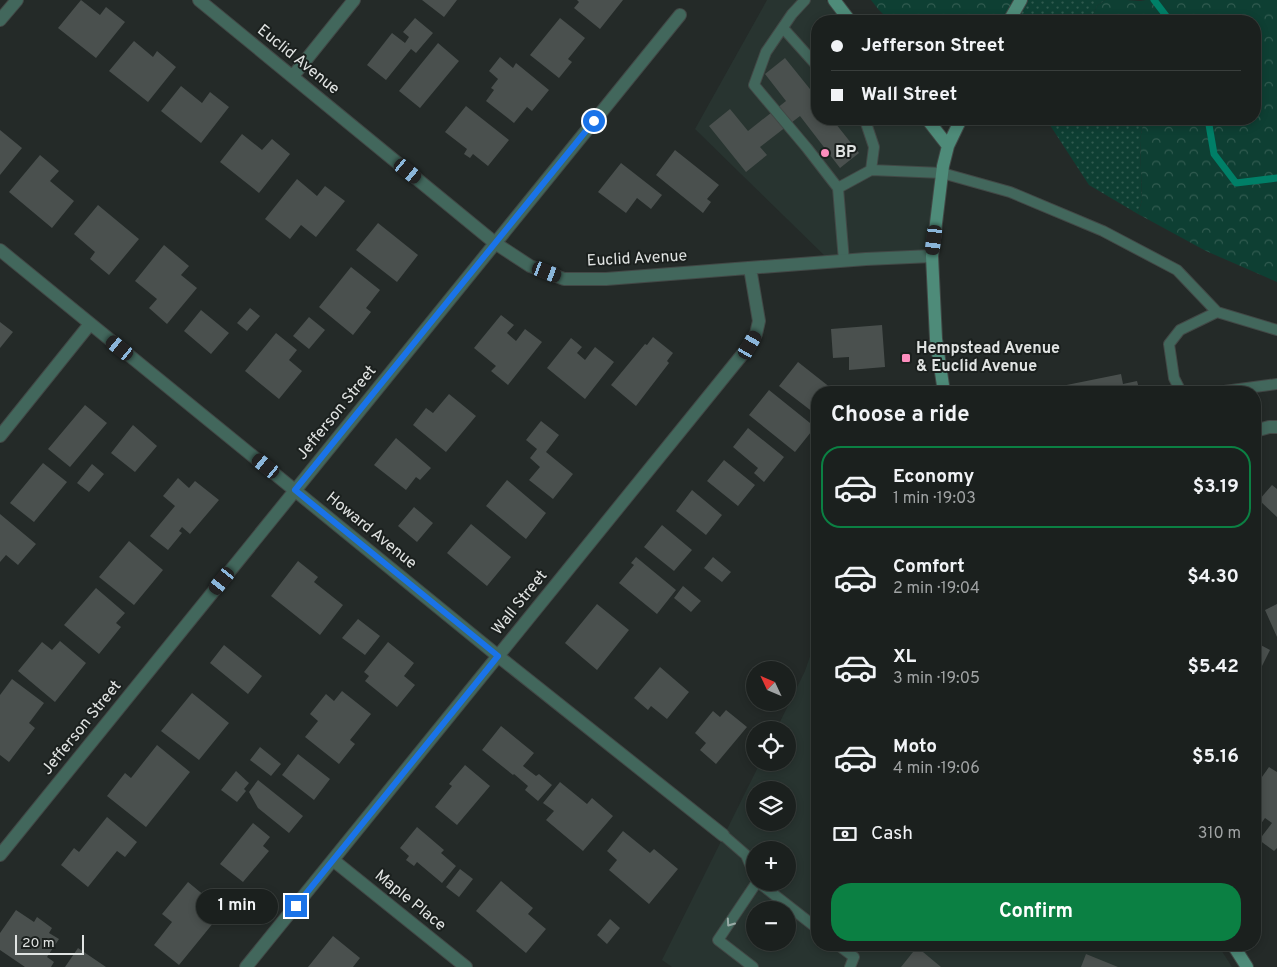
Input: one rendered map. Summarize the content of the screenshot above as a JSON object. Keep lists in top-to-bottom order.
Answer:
{
  "streets": {
    "street": [
      "Euclid Avenue",
      "Jefferson Street",
      "Howard Avenue",
      "Wall Street",
      "Maple Place"
    ]
  },
  "crossings": [
    ["Euclid Avenue", "Jefferson Street"],
    ["Euclid Avenue", "Wall Street"],
    ["Jefferson Street", "Howard Avenue"],
    ["Howard Avenue", "Wall Street"],
    ["Wall Street", "Maple Place"]
  ],
  "places": {
    "other": ["BP"],
    "transit": ["Hempstead Avenue & Euclid Avenue"]
  },
  "scale_bar": "20 m",
  "north": "top left",
  "page": {
    "banner": ["Jefferson Street", "Wall Street"],
    "heading": "Choose a ride",
    "list": [
      {
        "name": "Economy",
        "note": "1 min · 19:03",
        "value": "$3.19"
      },
      {
        "name": "Comfort",
        "note": "2 min · 19:04",
        "value": "$4.30"
      },
      {
        "name": "XL",
        "note": "3 min · 19:05",
        "value": "$5.42"
      },
      {
        "name": "Moto",
        "note": "4 min · 19:06",
        "value": "$5.16"
      }
    ],
    "map_buttons": ["+", "−"],
    "pay": ["Cash", "310 m"],
    "buttons": "Confirm",
    "bubble": "1 min",
    "scale": "20 m"
  }
}
